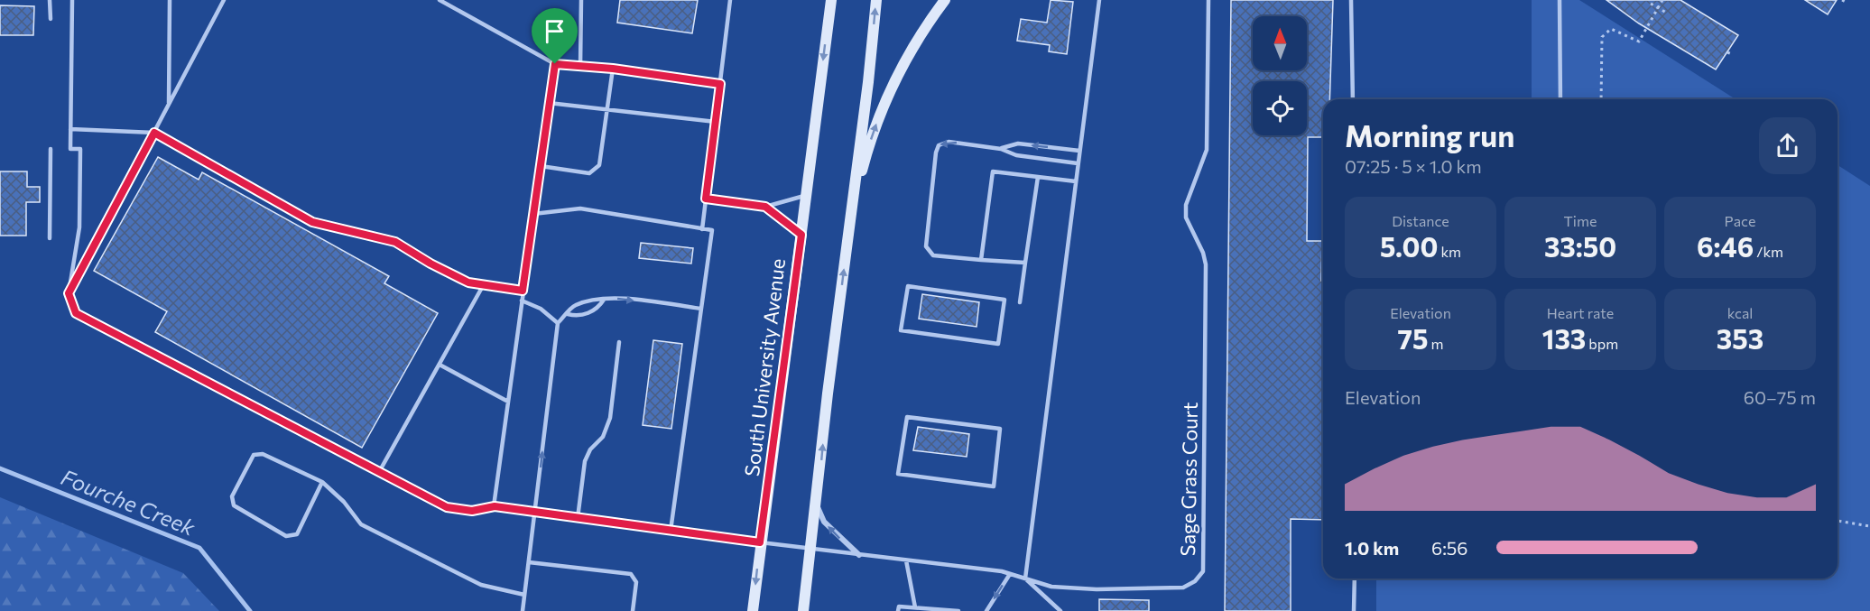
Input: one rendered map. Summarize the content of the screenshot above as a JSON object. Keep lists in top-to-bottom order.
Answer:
{
  "streets": {
    "main road": ["South University Avenue"],
    "lane": ["Sage Grass Court"]
  },
  "crossings": [
    ["South University Avenue", "Sage Grass Court"]
  ],
  "water": ["Fourche Creek"],
  "north": "top",
  "page": {
    "heading": ["Morning run", "07:25 · 5 × 1.0 km"],
    "stats": [
      ["Distance", "5.00 km"],
      ["Time", "33:50"],
      ["Pace", "6:46 /km"],
      ["Elevation", "75 m"],
      ["Heart rate", "133 bpm"],
      ["kcal", "353"]
    ],
    "chart": ["Elevation", "60–75 m"],
    "list": [
      {
        "name": "1.0 km",
        "note": "6:56"
      }
    ]
  }
}
